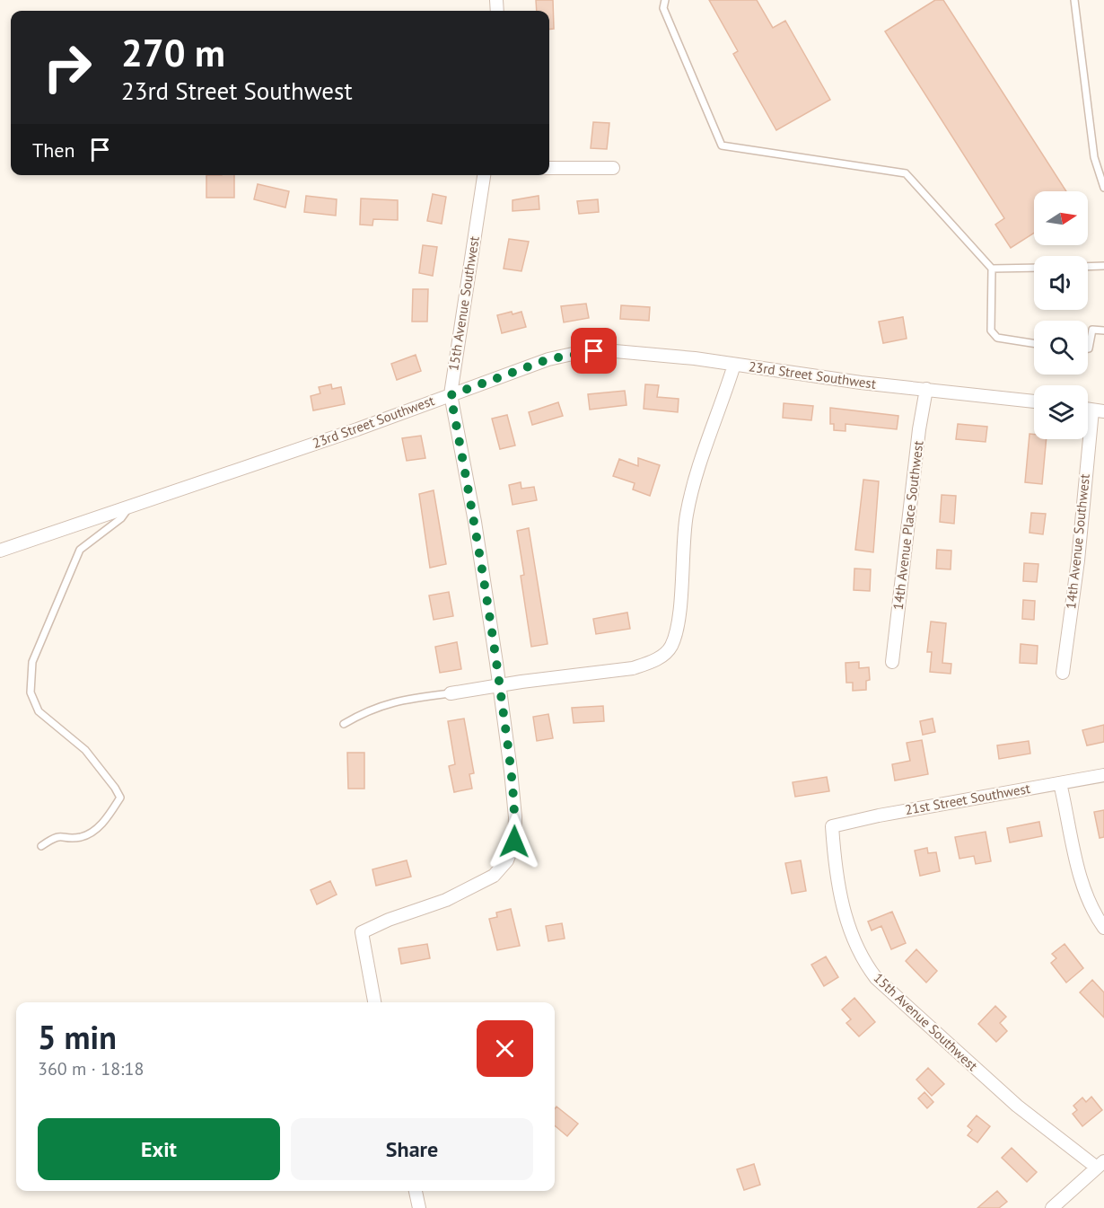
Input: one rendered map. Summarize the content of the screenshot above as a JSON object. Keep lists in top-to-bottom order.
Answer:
{
  "streets": {
    "street": [
      "15th Avenue Southwest",
      "23rd Street Southwest",
      "14th Avenue Place Southwest",
      "14th Avenue Southwest",
      "21st Street Southwest"
    ]
  },
  "crossings": [
    ["15th Avenue Southwest", "23rd Street Southwest"],
    ["15th Avenue Southwest", "21st Street Southwest"],
    ["23rd Street Southwest", "14th Avenue Place Southwest"]
  ],
  "north": "right",
  "page": {
    "turn": ["270 m", "23rd Street Southwest"],
    "then": "Then",
    "heading": ["5 min", "360 m · 18:18"],
    "buttons": ["Exit", "Share"]
  }
}
